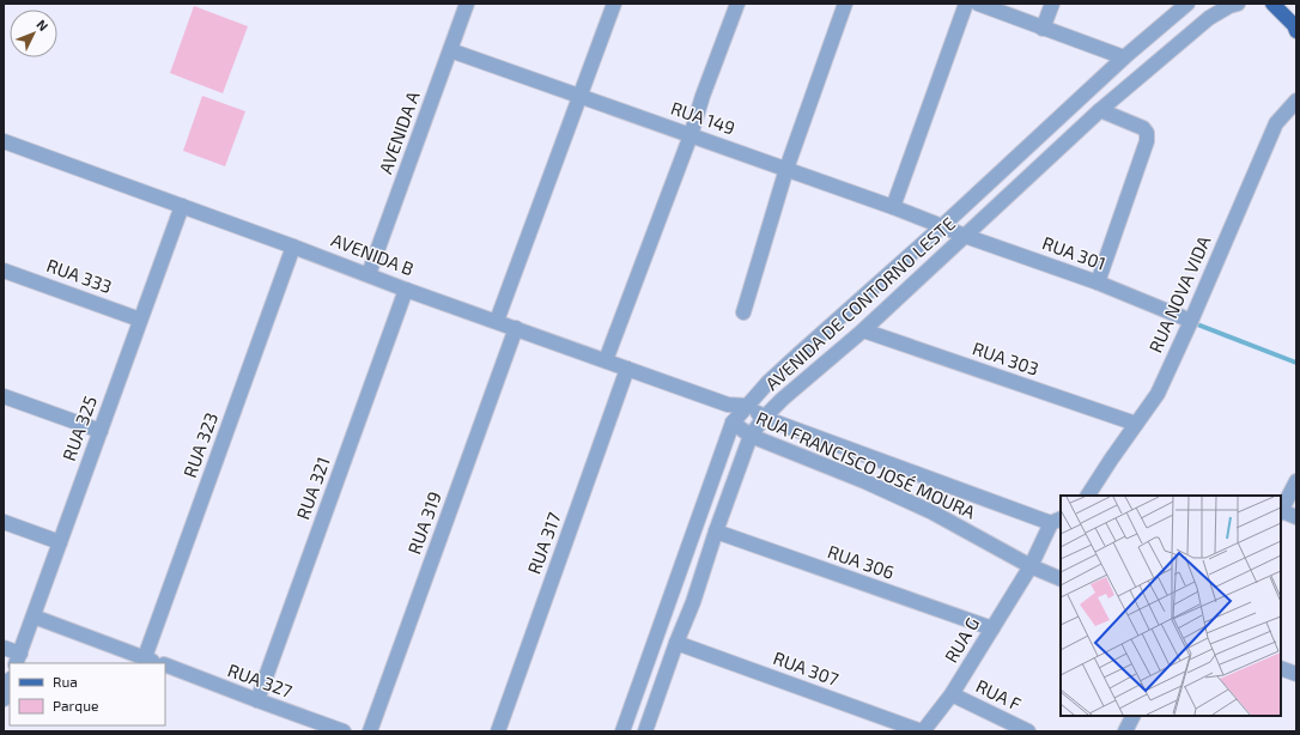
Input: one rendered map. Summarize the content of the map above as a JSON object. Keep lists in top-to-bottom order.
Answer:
{
  "streets": {
    "street": [
      "RUA 149",
      "AVENIDA A",
      "RUA 301",
      "AVENIDA B",
      "RUA 333",
      "RUA NOVA VIDA",
      "AVENIDA DE CONTORNO LESTE",
      "RUA 303",
      "RUA 325",
      "RUA 323",
      "RUA FRANCISCO JOSÉ MOURA",
      "RUA 321",
      "RUA 319",
      "RUA 317",
      "RUA 306",
      "RUA G",
      "RUA 307",
      "RUA 327",
      "RUA F"
    ]
  },
  "crossings": [
    ["RUA 149", "AVENIDA A"],
    ["RUA 149", "RUA 301"],
    ["RUA 149", "AVENIDA DE CONTORNO LESTE"],
    ["AVENIDA A", "AVENIDA B"],
    ["RUA 301", "RUA NOVA VIDA"],
    ["RUA 301", "AVENIDA DE CONTORNO LESTE"],
    ["AVENIDA B", "AVENIDA DE CONTORNO LESTE"],
    ["AVENIDA B", "RUA 325"],
    ["AVENIDA B", "RUA 323"],
    ["AVENIDA B", "RUA FRANCISCO JOSÉ MOURA"],
    ["AVENIDA B", "RUA 321"],
    ["AVENIDA B", "RUA 319"],
    ["AVENIDA B", "RUA 317"],
    ["RUA 333", "RUA 325"],
    ["RUA NOVA VIDA", "RUA 303"],
    ["AVENIDA DE CONTORNO LESTE", "RUA 303"],
    ["AVENIDA DE CONTORNO LESTE", "RUA FRANCISCO JOSÉ MOURA"],
    ["AVENIDA DE CONTORNO LESTE", "RUA 306"],
    ["AVENIDA DE CONTORNO LESTE", "RUA 307"],
    ["RUA 325", "RUA 327"],
    ["RUA 323", "RUA 327"],
    ["RUA FRANCISCO JOSÉ MOURA", "RUA G"],
    ["RUA 321", "RUA 327"],
    ["RUA 306", "RUA G"],
    ["RUA G", "RUA 307"],
    ["RUA G", "RUA F"]
  ],
  "legend": ["Rua", "Parque"],
  "north": "top right"
}
